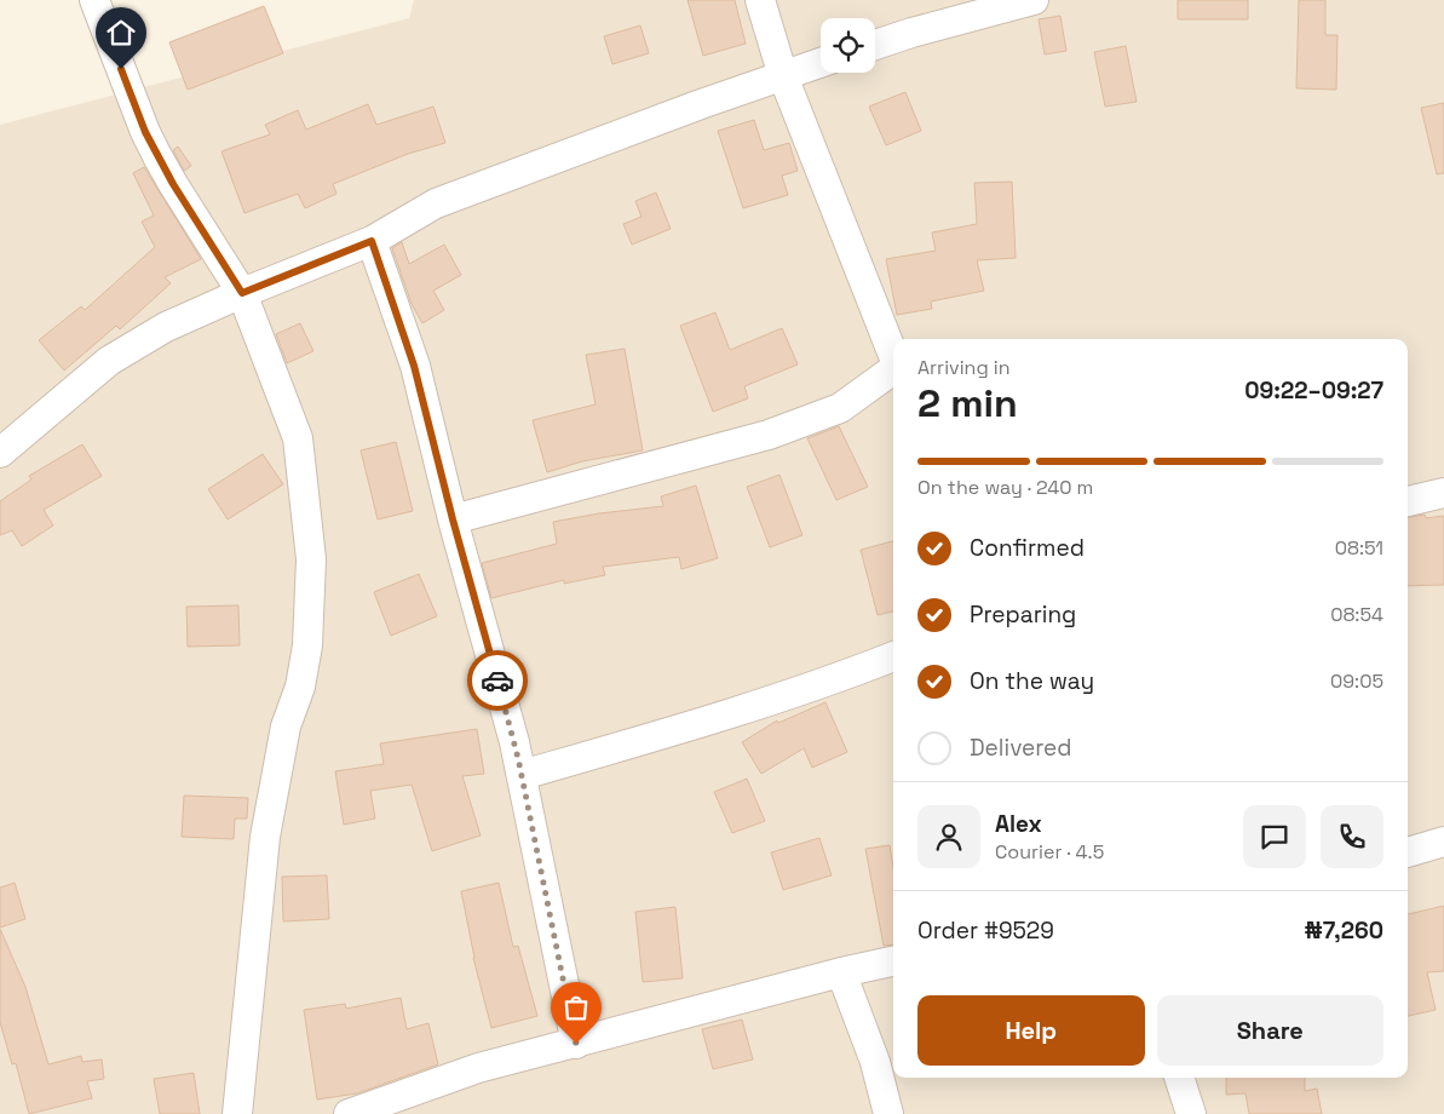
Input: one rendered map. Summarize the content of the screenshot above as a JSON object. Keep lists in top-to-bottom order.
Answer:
{
  "page": {
    "heading": ["2 min", "Arriving in", "09:22–09:27"],
    "panel": [
      "Alex",
      "Courier · 4.5",
      "Order #9529",
      "₦7,260"
    ],
    "bar": "On the way · 240 m",
    "list": [
      ["Confirmed", "08:51"],
      ["Preparing", "08:54"],
      ["On the way", "09:05"],
      "Delivered"
    ],
    "buttons": ["Help", "Share"]
  }
}
